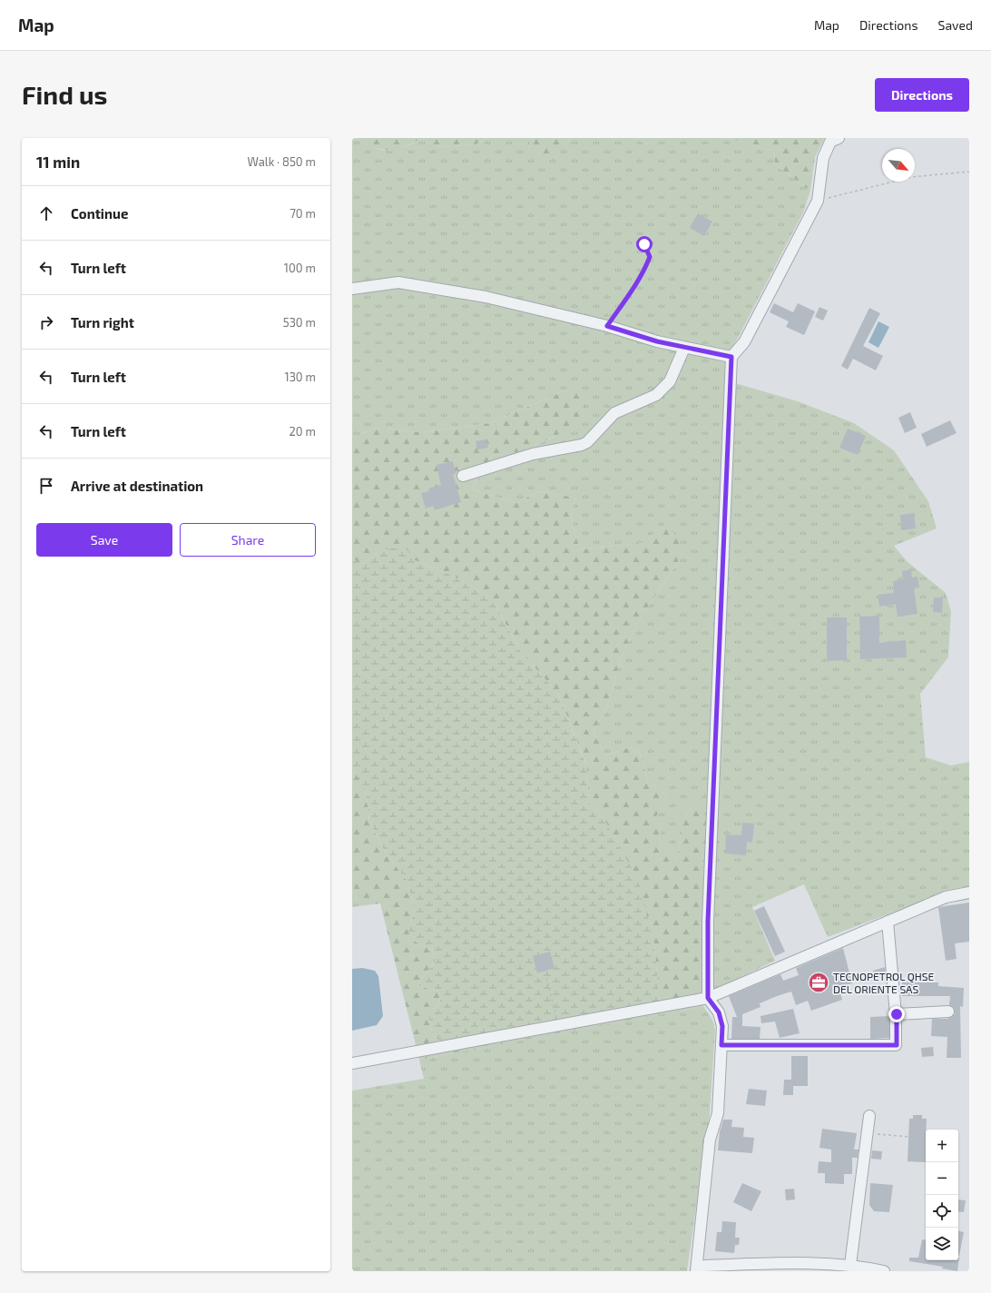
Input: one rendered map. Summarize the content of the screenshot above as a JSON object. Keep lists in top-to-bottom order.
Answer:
{
  "places": {
    "office": ["TECNOPETROL QHSE DEL ORIENTE SAS"]
  },
  "north": "bottom right",
  "page": {
    "header": "Map",
    "nav": ["Map", "Directions", "Saved"],
    "buttons": [
      "Directions",
      ["Save", "Share"]
    ],
    "title": "Find us",
    "heading": ["11 min", "Walk · 850 m"],
    "list": [
      ["Continue", "70 m"],
      ["Turn left", "100 m"],
      ["Turn right", "530 m"],
      ["Turn left", "130 m"],
      ["Turn left", "20 m"],
      "Arrive at destination"
    ],
    "map_buttons": ["+", "−"]
  }
}
